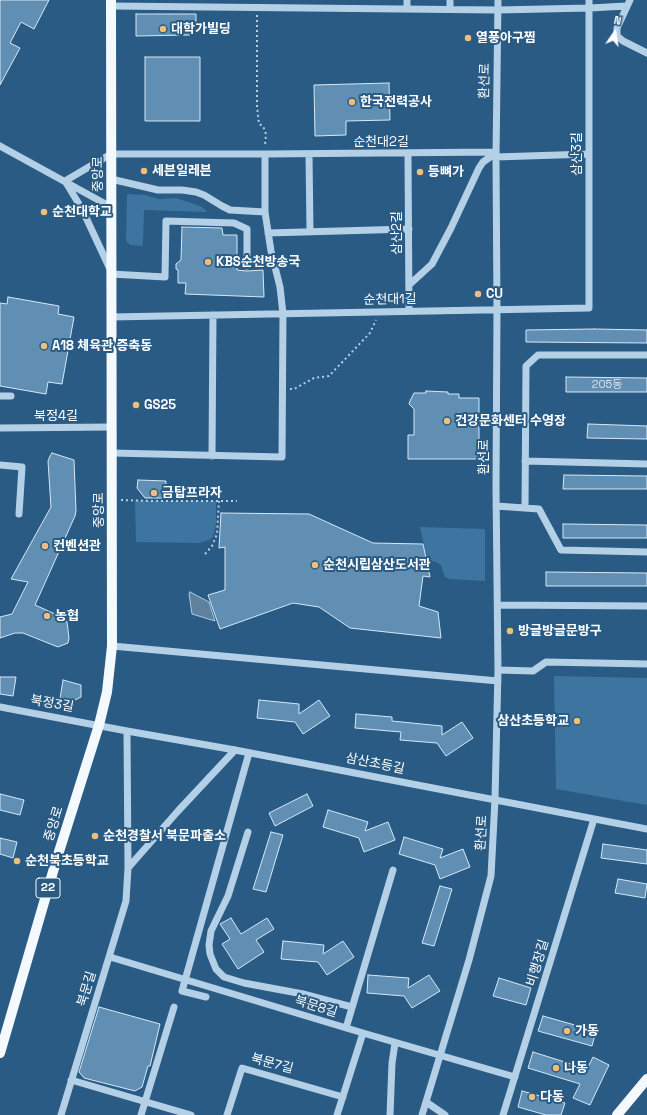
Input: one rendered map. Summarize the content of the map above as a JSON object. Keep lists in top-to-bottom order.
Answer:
{
  "streets": {
    "main road": ["중앙로", "22"],
    "street": [
      "환선로",
      "순천대2길",
      "삼산3길",
      "삼산2길",
      "순천대1길",
      "북정4길",
      "북정3길",
      "삼산초등길",
      "비행장길",
      "북문길",
      "북문8길",
      "북문7길"
    ]
  },
  "crossings": [
    ["환선로", "순천대2길"],
    ["환선로", "삼산3길"],
    ["환선로", "순천대1길"],
    ["환선로", "삼산초등길"],
    ["환선로", "북문8길"],
    ["순천대2길", "중앙로"],
    ["순천대2길", "삼산2길"],
    ["삼산3길", "순천대1길"],
    ["중앙로", "순천대1길"],
    ["중앙로", "북정4길"],
    ["중앙로", "북정3길"],
    ["중앙로", "삼산초등길"],
    ["삼산2길", "순천대1길"],
    ["북정3길", "삼산초등길"],
    ["삼산초등길", "비행장길"],
    ["삼산초등길", "북문길"],
    ["북문길", "북문8길"]
  ],
  "places": [
    "대학가빌딩",
    "열풍아구찜",
    "한국전력공사",
    "세븐일레븐",
    "등뼈가",
    "순천대학교",
    "KBS순천방송국",
    "CU",
    "A18 체육관 증축동",
    "GS25",
    "건강문화센터 수영장",
    "금탑프라자",
    "컨벤션관",
    "순천시립삼산도서관",
    "농협",
    "방글방글문방구",
    "삼산초등학교",
    "순천경찰서 북문파출소",
    "순천북초등학교",
    "가동",
    "나동",
    "다동"
  ],
  "house_numbers": ["205동"],
  "north": "top"
}
